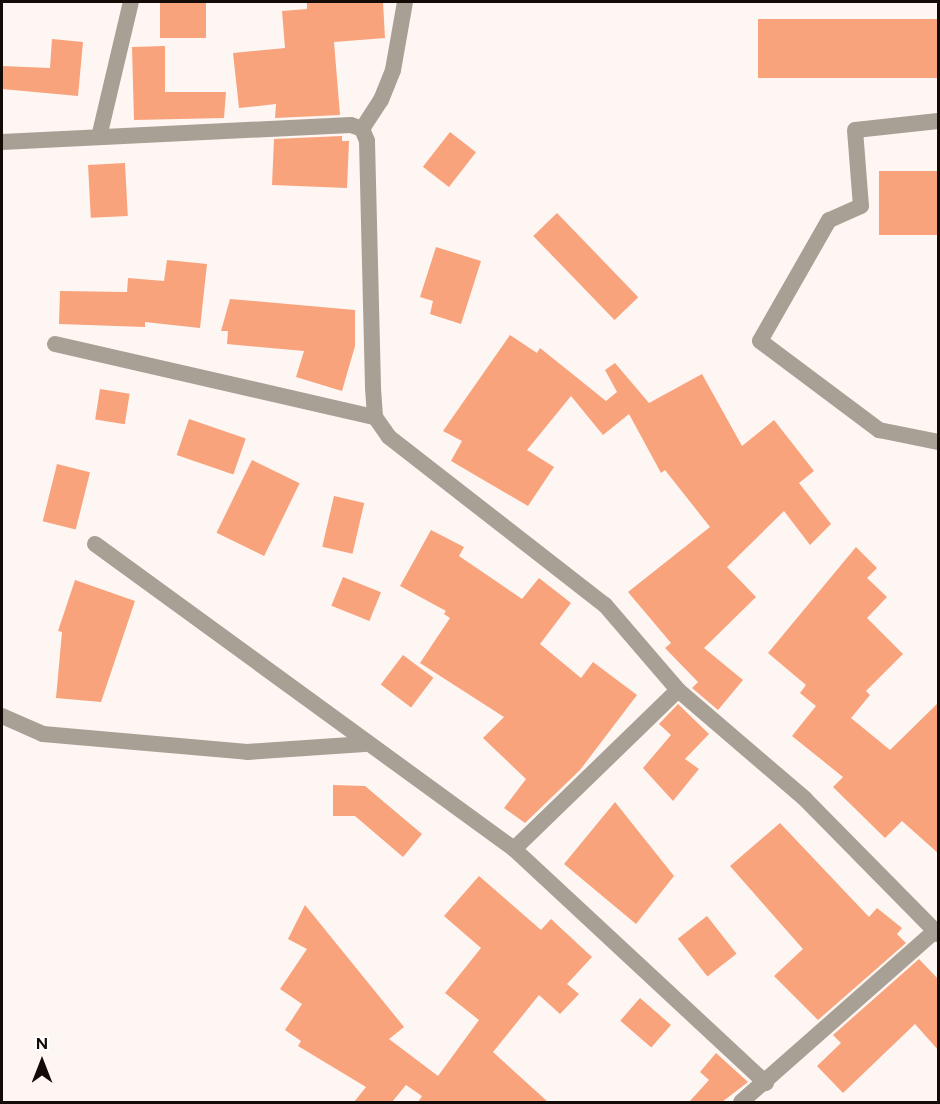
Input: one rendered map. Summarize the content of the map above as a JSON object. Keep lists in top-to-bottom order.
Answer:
{
  "north": "top"
}
